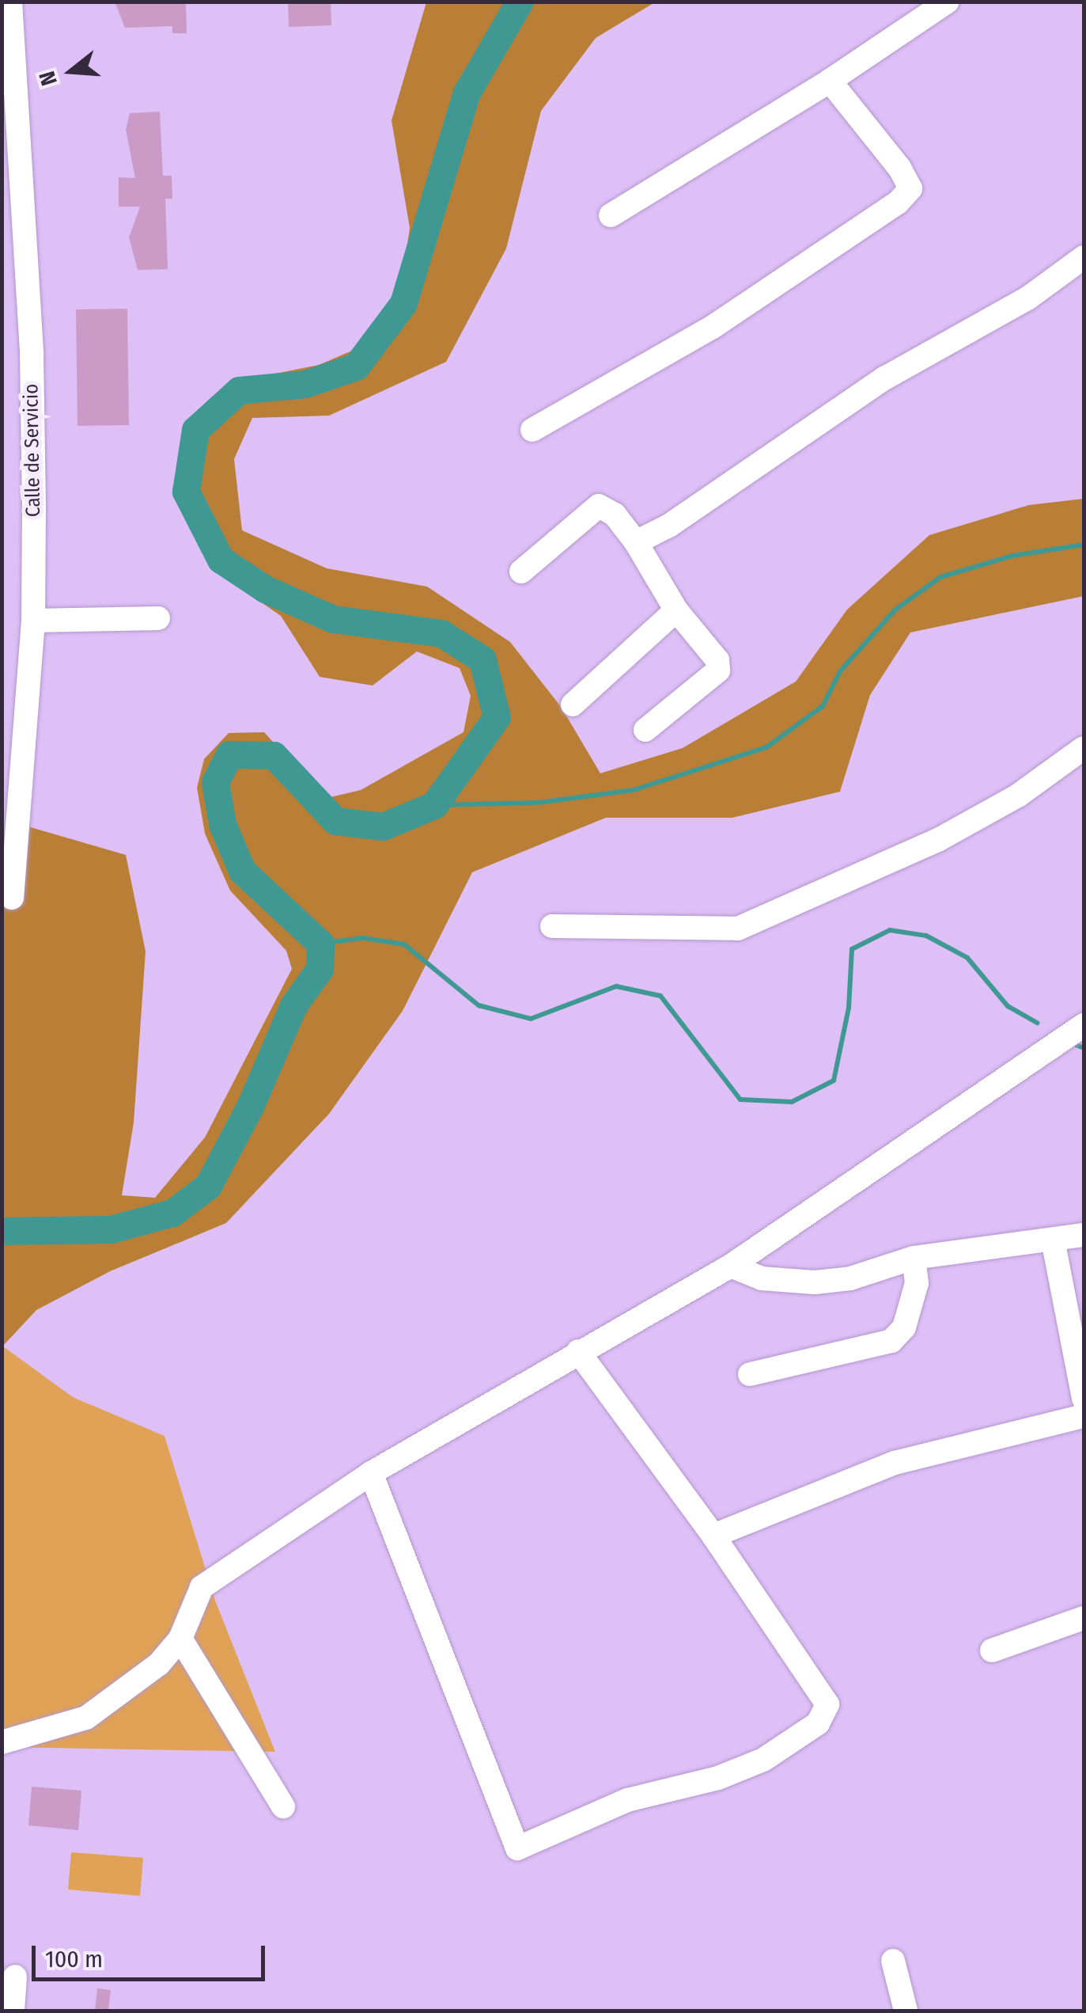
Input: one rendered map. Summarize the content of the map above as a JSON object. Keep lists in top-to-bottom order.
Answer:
{
  "streets": {
    "street": ["Calle de Servicio"]
  },
  "scale_bar": "100 m",
  "north": "left"
}
